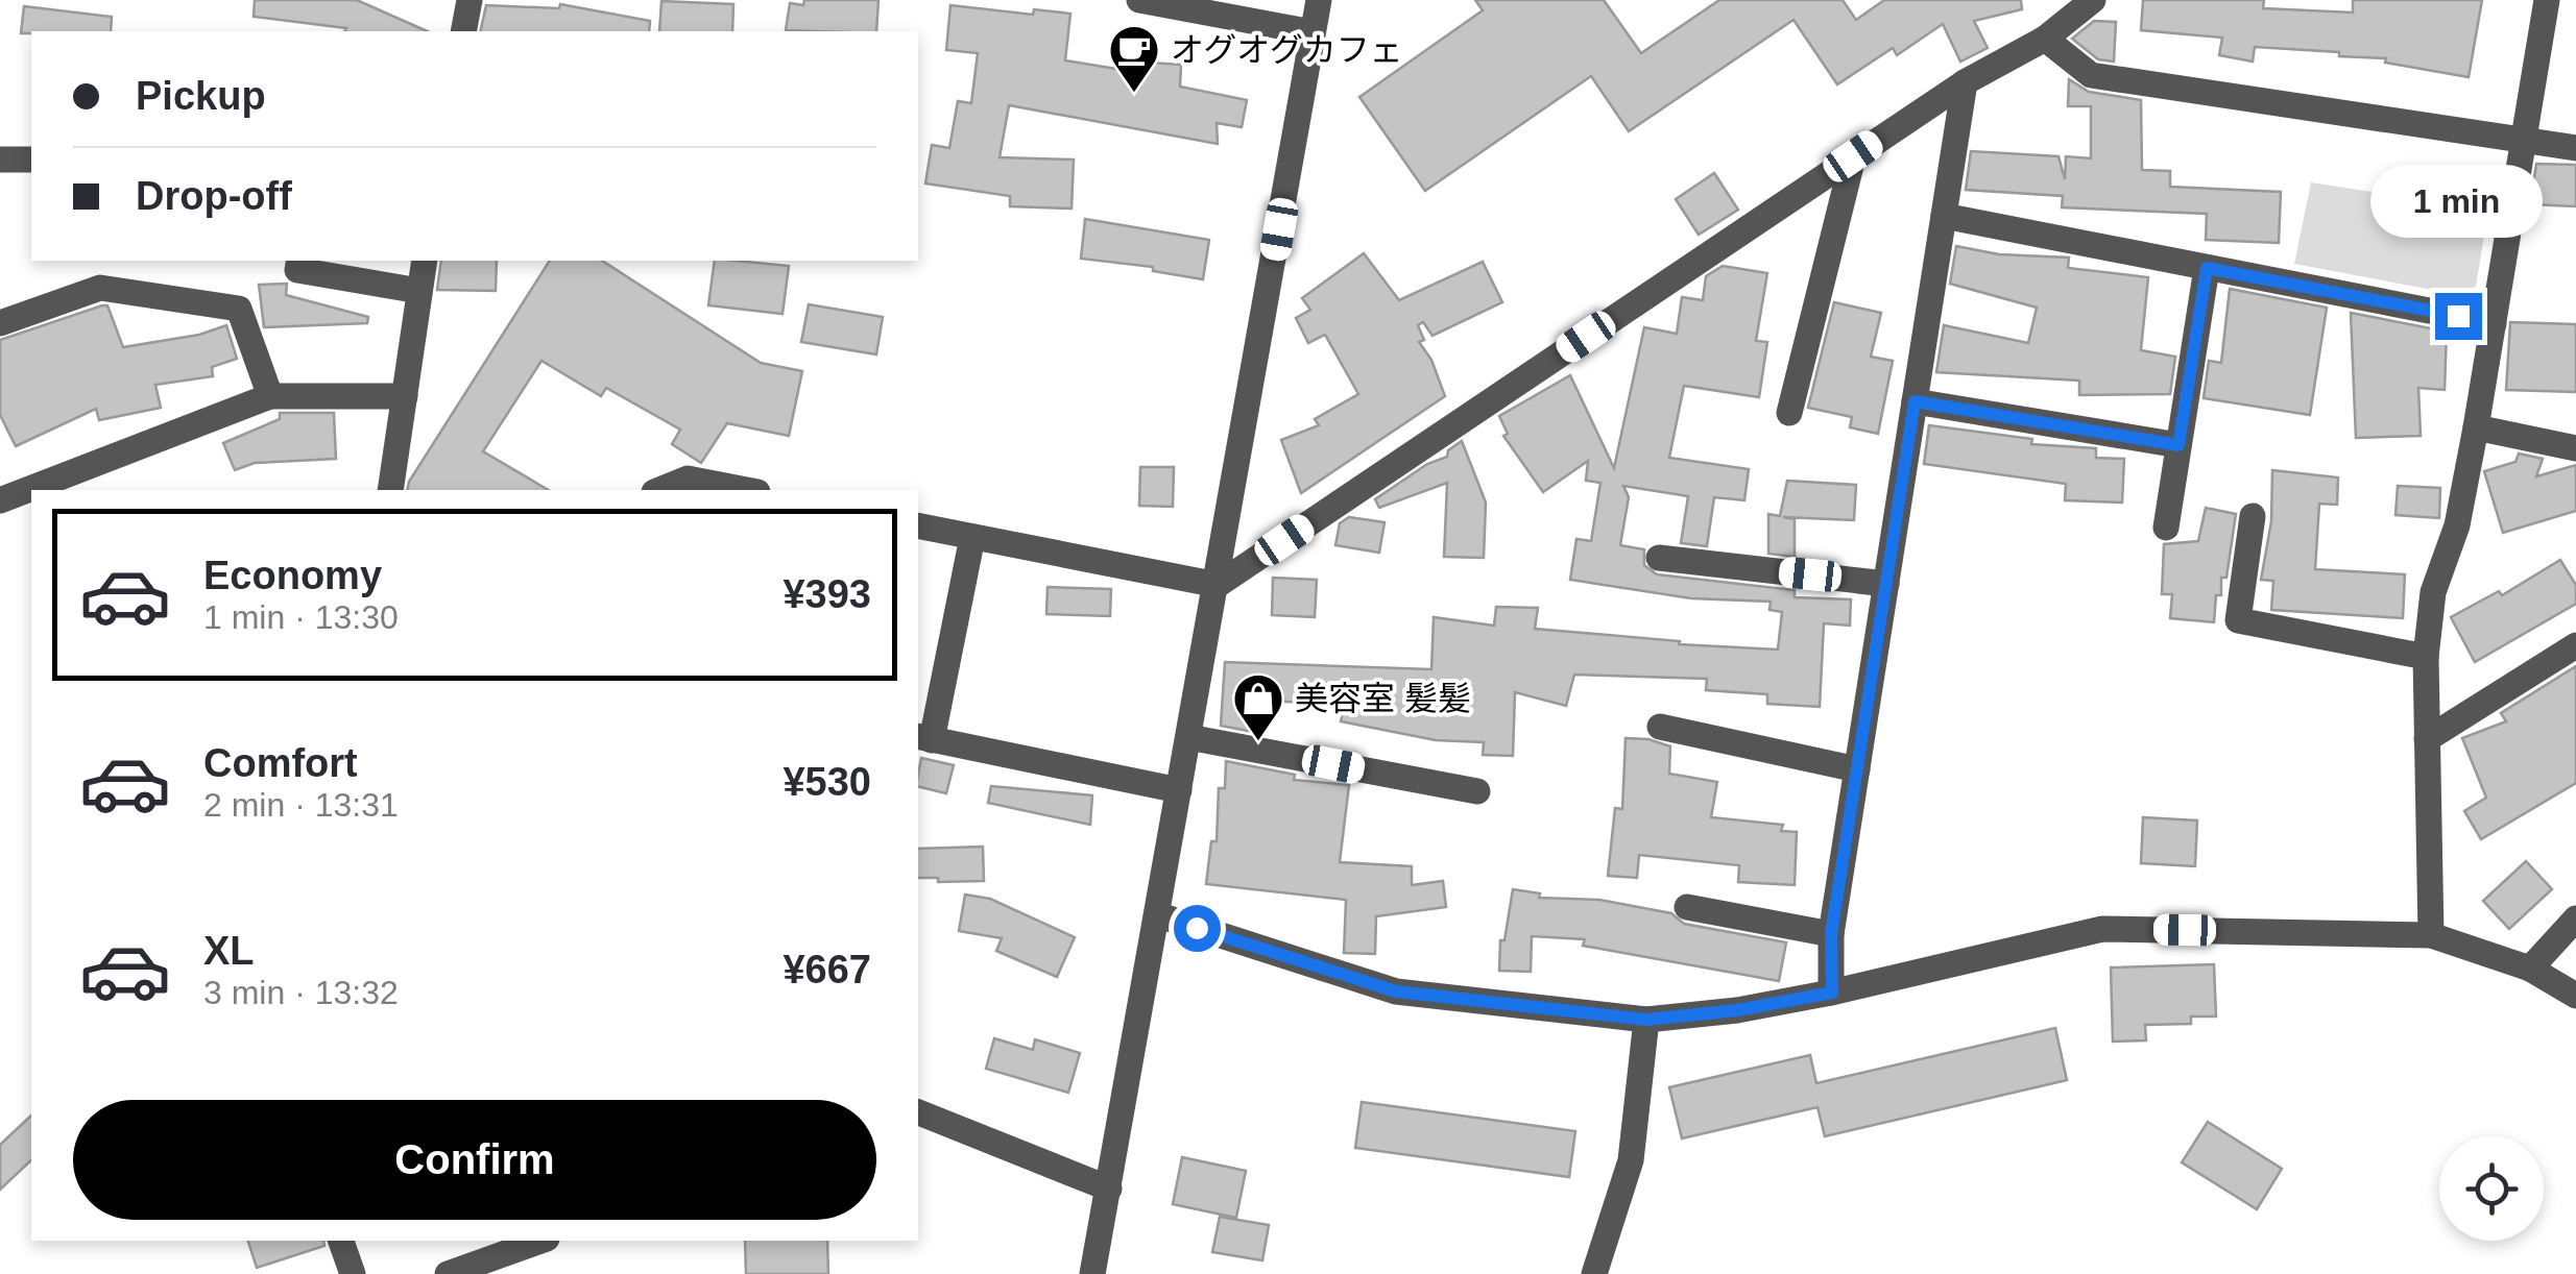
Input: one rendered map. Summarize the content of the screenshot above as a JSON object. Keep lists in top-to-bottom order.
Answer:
{
  "places": {
    "cafe": ["オグオグカフェ"],
    "shop": ["美容室 髪髪"]
  },
  "page": {
    "banner": ["Pickup", "Drop-off"],
    "bubble": "1 min",
    "list": [
      {
        "name": "Economy",
        "note": "1 min · 13:30",
        "value": "¥393"
      },
      {
        "name": "Comfort",
        "note": "2 min · 13:31",
        "value": "¥530"
      },
      {
        "name": "XL",
        "note": "3 min · 13:32",
        "value": "¥667"
      }
    ],
    "buttons": "Confirm"
  }
}
